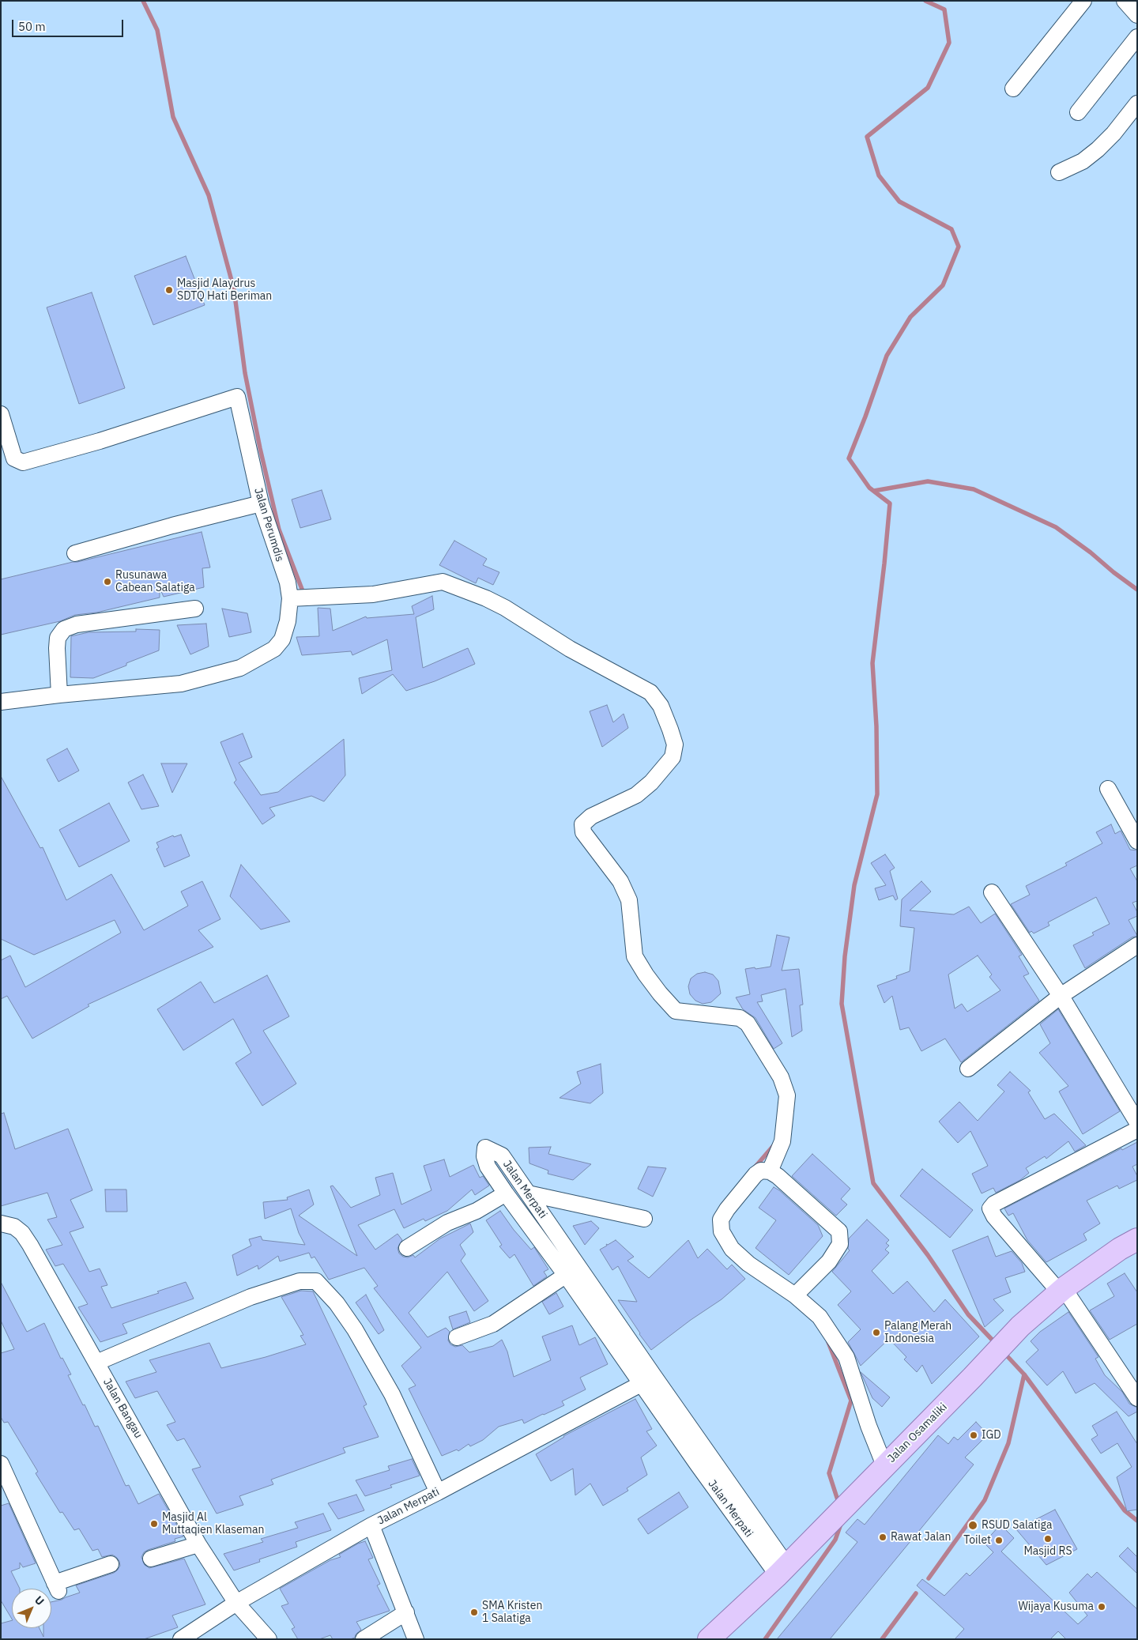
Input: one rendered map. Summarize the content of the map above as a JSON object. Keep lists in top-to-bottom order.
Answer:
{
  "streets": {
    "main road": ["Jalan Osamaliki"],
    "street": ["Jalan Perumdis", "Jalan Merpati", "Jalan Bangau"]
  },
  "crossings": [
    ["Jalan Merpati", "Jalan Bangau"],
    ["Jalan Merpati", "Jalan Osamaliki"]
  ],
  "places": [
    "Masjid Alaydrus SDTQ Hati Beriman",
    "Rusunawa Cabean Salatiga",
    "Palang Merah Indonesia",
    "IGD",
    "Masjid Al Muttaqien Klaseman",
    "RSUD Salatiga",
    "Rawat Jalan",
    "Masjid RS",
    "Toilet",
    "Wijaya Kusuma",
    "SMA Kristen 1 Salatiga"
  ],
  "scale_bar": "50 m",
  "north": "top right"
}
